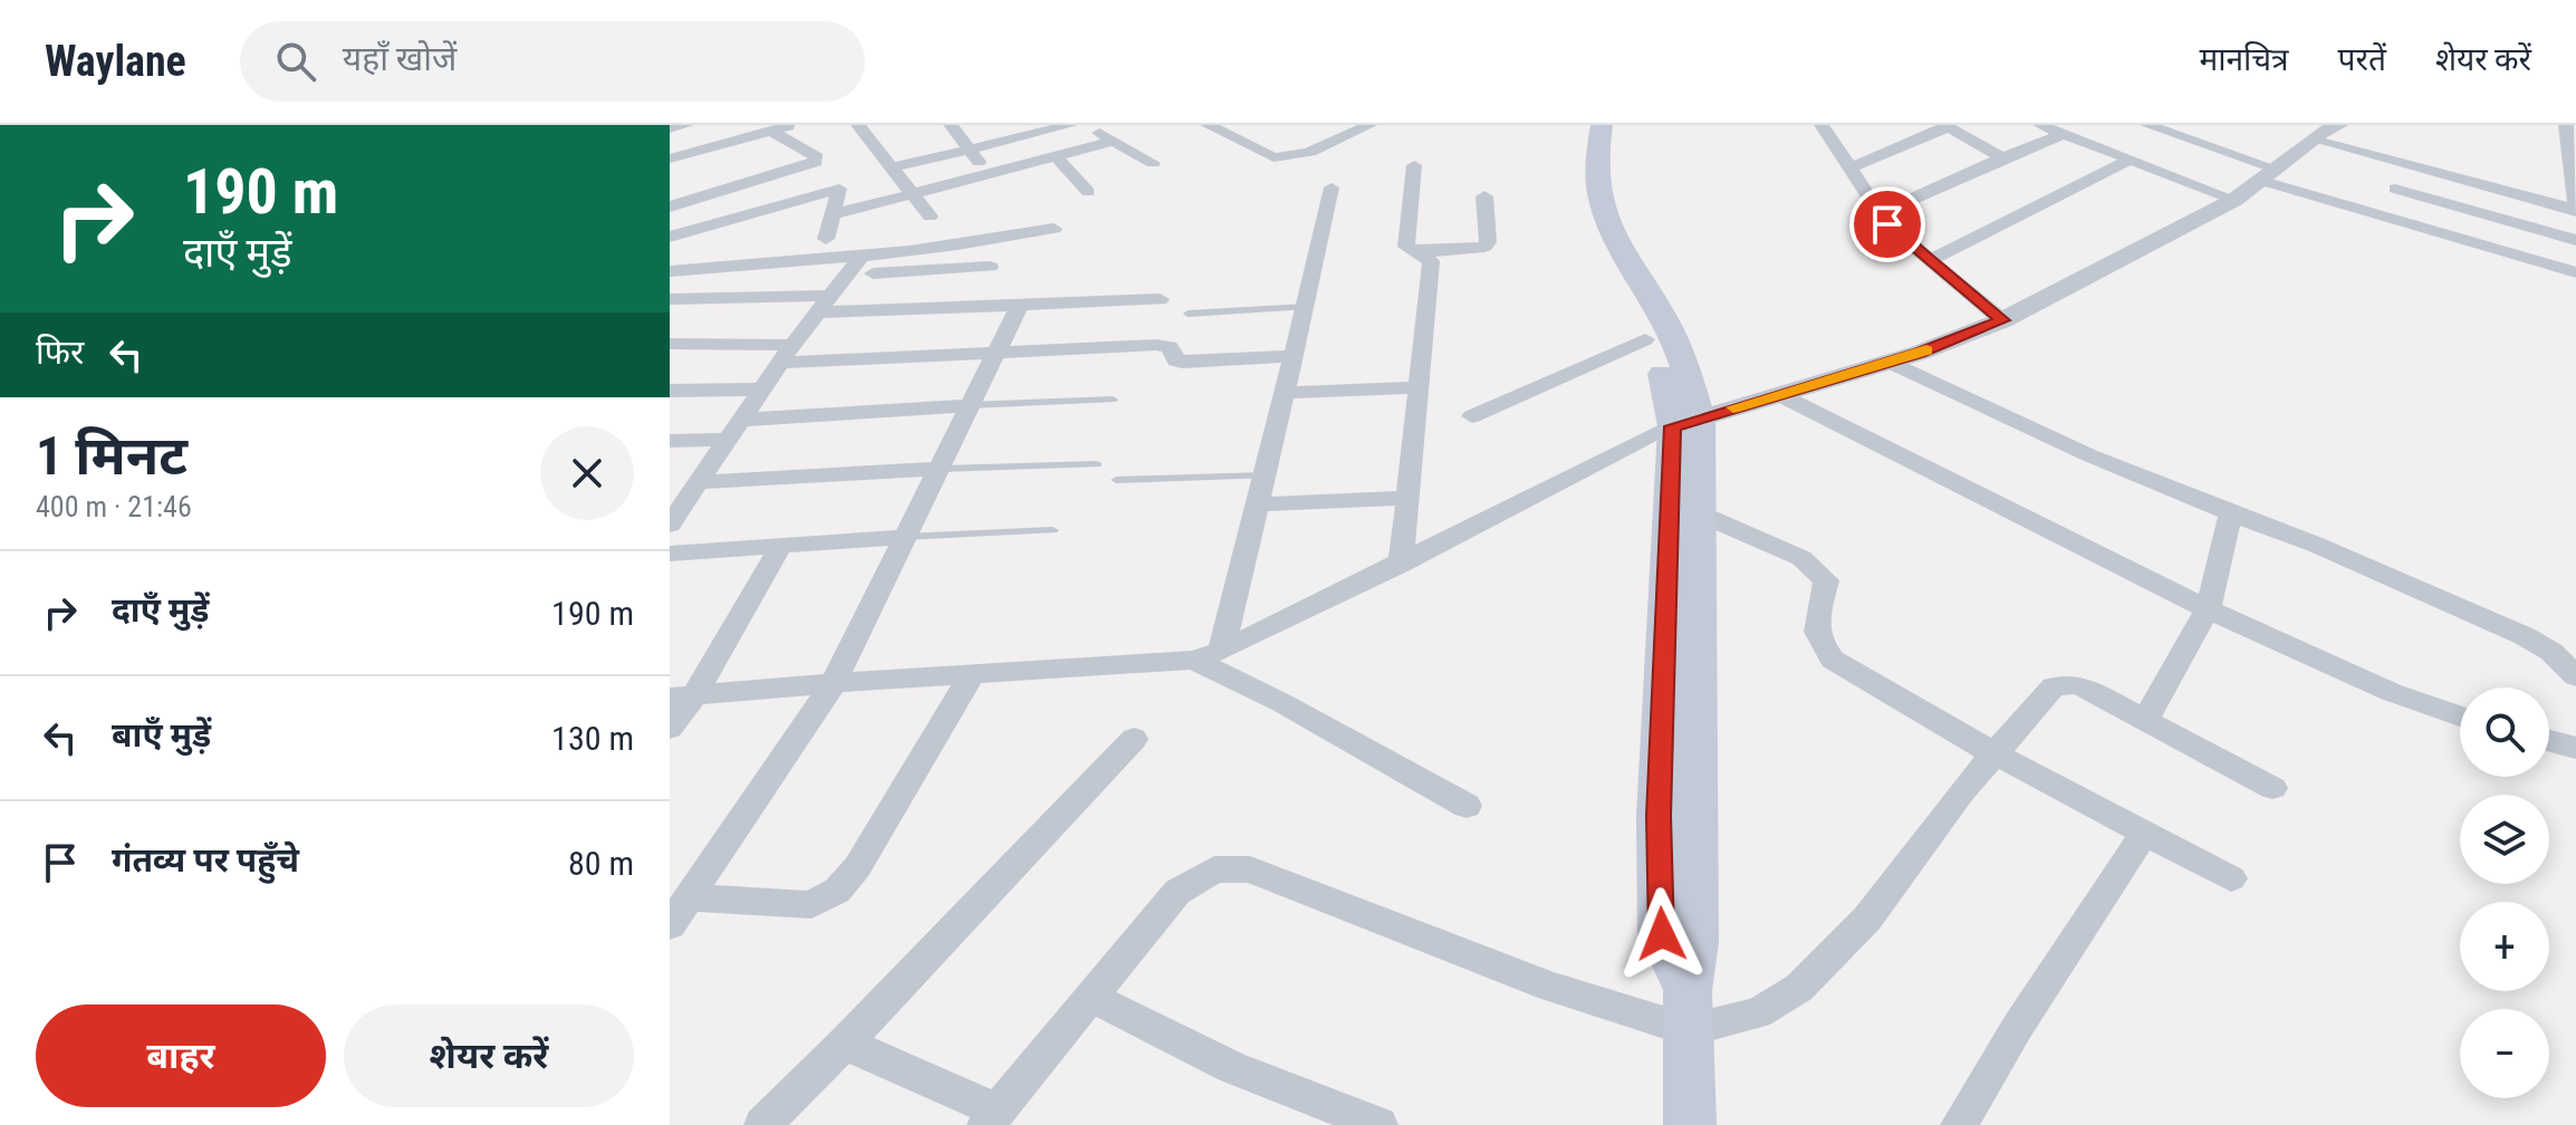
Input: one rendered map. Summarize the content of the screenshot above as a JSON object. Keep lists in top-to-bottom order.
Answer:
{
  "page": {
    "header": "Waylane",
    "search": "यहाँ खोजें",
    "nav": ["मानचित्र", "परतें", "शेयर करें"],
    "turn": ["190 m", "दाएँ मुड़ें"],
    "then": "फिर",
    "heading": ["1 मिनट", "400 m · 21:46"],
    "list": [
      {
        "name": "दाएँ मुड़ें",
        "value": "190 m"
      },
      {
        "name": "बाएँ मुड़ें",
        "value": "130 m"
      },
      {
        "name": "गंतव्य पर पहुँचे",
        "value": "80 m"
      }
    ],
    "map_buttons": ["+", "−"],
    "buttons": ["बाहर", "शेयर करें"]
  }
}
